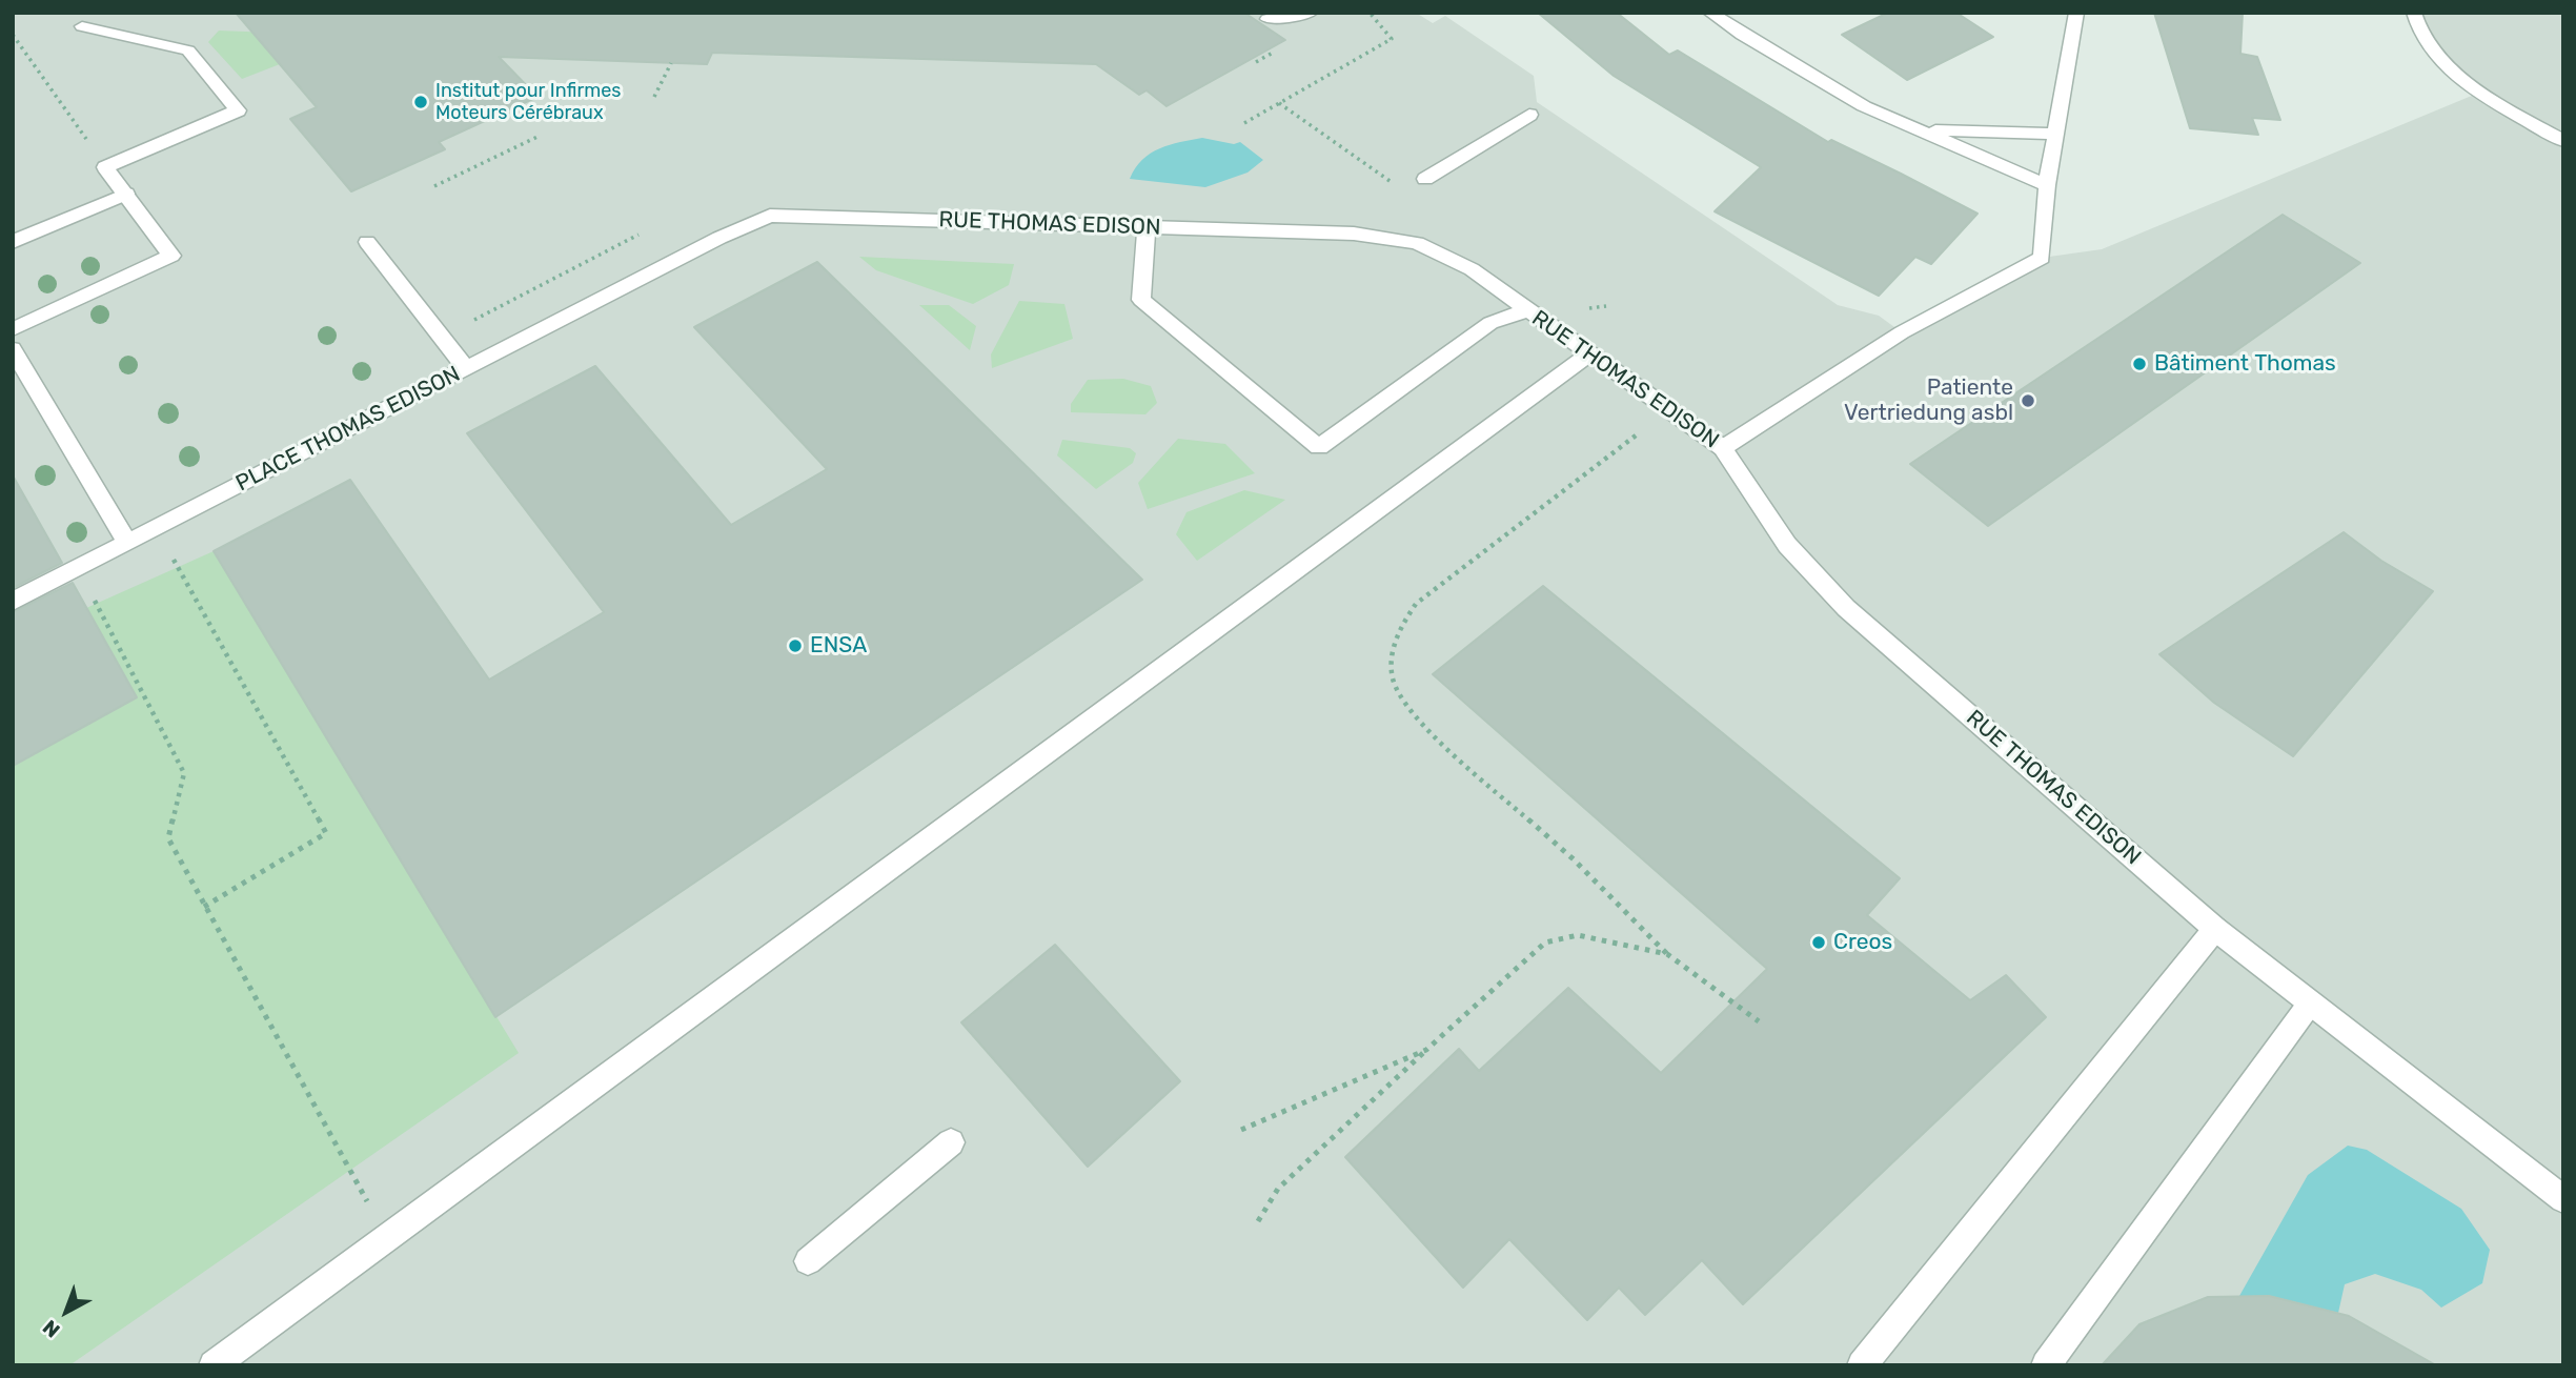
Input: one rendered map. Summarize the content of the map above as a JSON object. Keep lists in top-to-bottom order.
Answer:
{
  "streets": {
    "street": ["RUE THOMAS EDISON", "PLACE THOMAS EDISON"]
  },
  "crossings": [
    ["RUE THOMAS EDISON", "PLACE THOMAS EDISON"]
  ],
  "places": [
    "Institut pour Infirmes Moteurs Cérébraux",
    "Bâtiment Thomas",
    "Patiente Vertriedung asbl",
    "ENSA",
    "Creos"
  ],
  "north": "bottom left"
}
